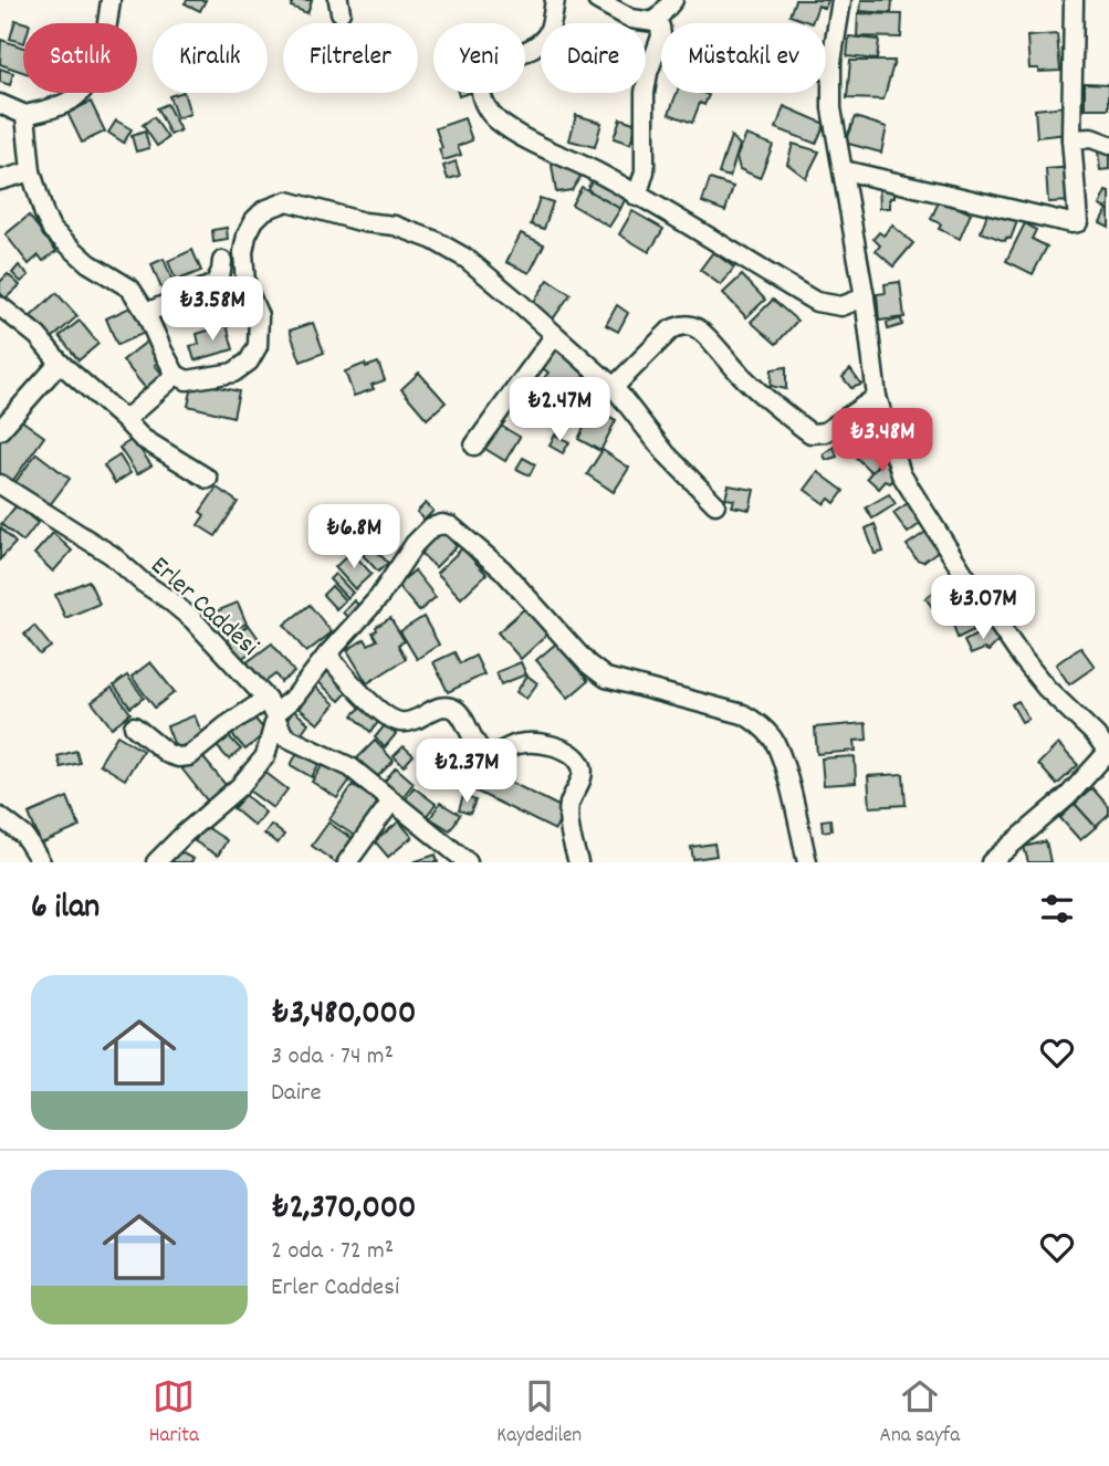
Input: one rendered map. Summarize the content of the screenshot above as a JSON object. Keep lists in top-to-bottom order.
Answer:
{
  "streets": {
    "street": ["Erler Caddesi"]
  },
  "page": {
    "chip": [
      "Satılık",
      "Kiralık",
      "Filtreler",
      "Yeni",
      "Daire",
      "Müstakil ev"
    ],
    "price": [
      "₺3.58M",
      "₺2.47M",
      "₺3.48M",
      "₺6.8M",
      "₺3.07M",
      "₺2.37M"
    ],
    "heading": "6 ilan",
    "list": [
      {
        "name": "₺3,480,000",
        "note": "3 oda · 74 m² · Daire"
      },
      {
        "name": "₺2,370,000",
        "note": "2 oda · 72 m² · Erler Caddesi"
      }
    ],
    "tabs": ["Harita", "Kaydedilen", "Ana sayfa"]
  }
}
